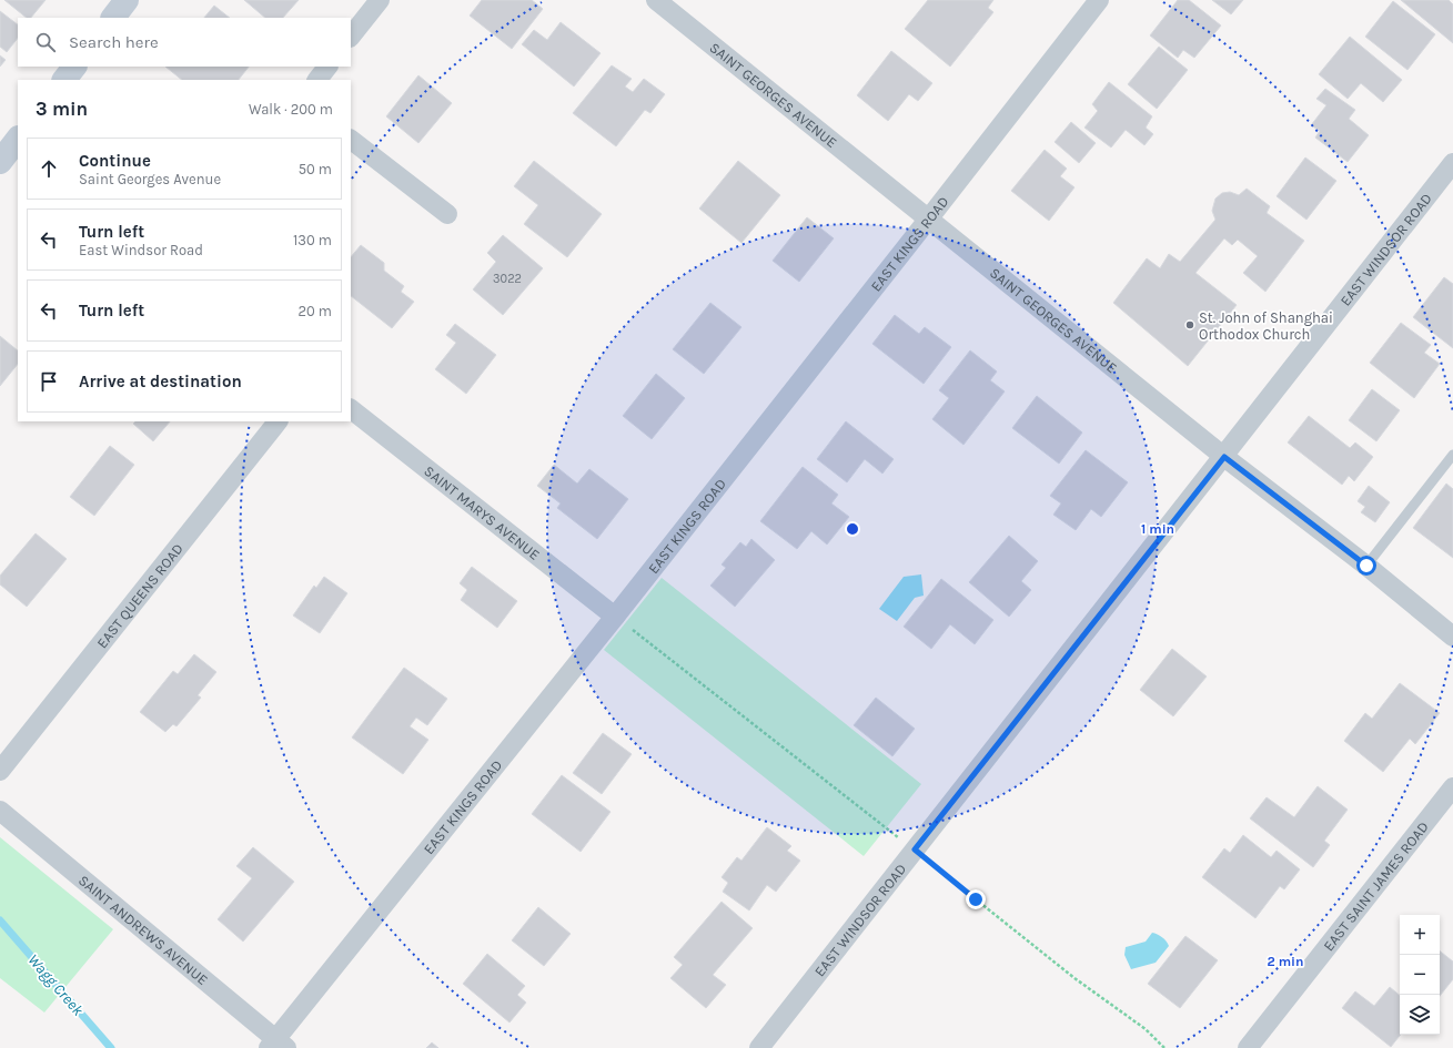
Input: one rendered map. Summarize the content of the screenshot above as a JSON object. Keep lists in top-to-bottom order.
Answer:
{
  "streets": {
    "street": [
      "SAINT GEORGES AVENUE",
      "EAST KINGS ROAD",
      "EAST WINDSOR ROAD",
      "SAINT MARYS AVENUE",
      "EAST QUEENS ROAD",
      "EAST SAINT JAMES ROAD",
      "SAINT ANDREWS AVENUE"
    ]
  },
  "crossings": [
    ["SAINT GEORGES AVENUE", "EAST KINGS ROAD"],
    ["SAINT GEORGES AVENUE", "EAST WINDSOR ROAD"],
    ["EAST KINGS ROAD", "SAINT MARYS AVENUE"],
    ["EAST KINGS ROAD", "SAINT ANDREWS AVENUE"]
  ],
  "water": ["Wagg Creek"],
  "places": ["St. John of Shanghai Orthodox Church"],
  "house_numbers": ["3022"],
  "page": {
    "search": "Search here",
    "heading": ["3 min", "Walk · 200 m"],
    "list": [
      ["Continue", "Saint Georges Avenue", "50 m"],
      ["Turn left", "East Windsor Road", "130 m"],
      ["Turn left", "20 m"],
      "Arrive at destination"
    ],
    "map_buttons": ["+", "−"]
  },
  "rings": ["1 min", "2 min"]
}
